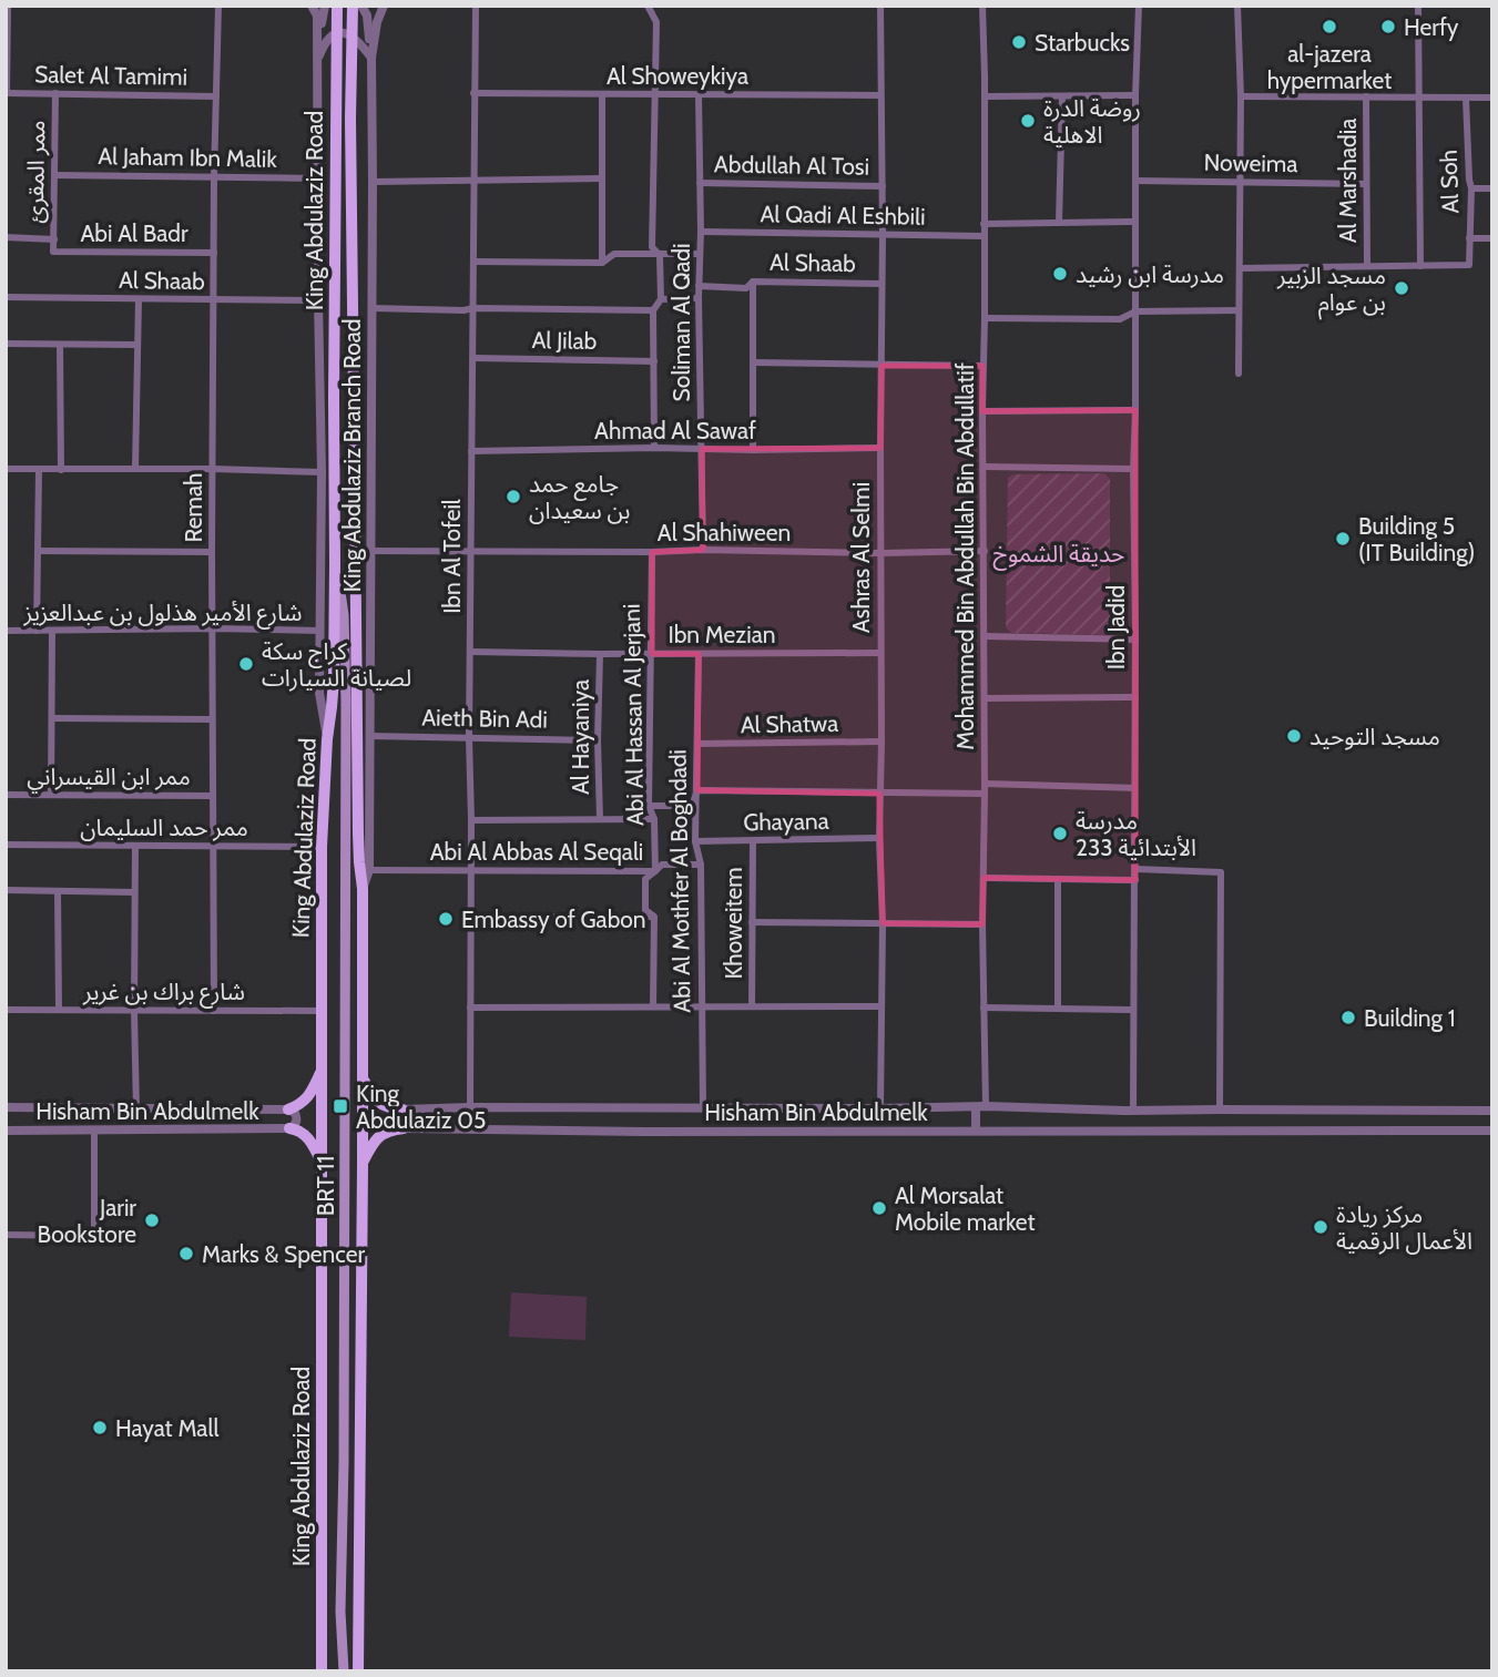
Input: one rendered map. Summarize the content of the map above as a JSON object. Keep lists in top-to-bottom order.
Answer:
{
  "streets": {
    "main road": ["King Abdulaziz Road", "BRT 11"],
    "street": [
      "Salet Al Tamimi",
      "Al Showeykiya",
      "Al Jaham Ibn Malik",
      "Noweima",
      "Abdullah Al Tosi",
      "ممر المقرئ",
      "Al Marshadia",
      "Al Soh",
      "Al Qadi Al Eshbili",
      "Abi Al Badr",
      "Al Shaab",
      "Soliman Al Qadi",
      "Al Jilab",
      "Ahmad Al Sawaf",
      "King Abdulaziz Branch Road",
      "Remah",
      "Al Shahiween",
      "Ibn Al Tofeil",
      "Mohammed Bin Abdullah Bin Abdullatif",
      "Ashras Al Selmi",
      "شارع الأمير هذلول بن عبدالعزيز",
      "Ibn Jadid",
      "Ibn Mezian",
      "Abi Al Hassan Al Jerjani",
      "Aieth Bin Adi",
      "Al Shatwa",
      "Al Hayaniya",
      "ممر ابن القيسراني",
      "Ghayana",
      "ممر حمد السليمان",
      "Abi Al Abbas Al Seqali",
      "Abi Al Mothfer Al Boghdadi",
      "Khoweitem",
      "شارع براك بن غرير",
      "Hisham Bin Abdulmelk"
    ]
  },
  "crossings": [
    ["Salet Al Tamimi", "ممر المقرئ"],
    ["Salet Al Tamimi", "Remah"],
    ["Al Showeykiya", "Soliman Al Qadi"],
    ["Al Showeykiya", "Ibn Al Tofeil"],
    ["Al Showeykiya", "Ashras Al Selmi"],
    ["Al Jaham Ibn Malik", "ممر المقرئ"],
    ["Al Jaham Ibn Malik", "King Abdulaziz Branch Road"],
    ["Al Jaham Ibn Malik", "Remah"],
    ["Noweima", "Al Marshadia"],
    ["Noweima", "Ibn Jadid"],
    ["Abdullah Al Tosi", "Soliman Al Qadi"],
    ["Abdullah Al Tosi", "Ashras Al Selmi"],
    ["ممر المقرئ", "Abi Al Badr"],
    ["King Abdulaziz Road", "King Abdulaziz Branch Road"],
    ["King Abdulaziz Road", "ممر حمد السليمان"],
    ["King Abdulaziz Road", "شارع براك بن غرير"],
    ["King Abdulaziz Road", "BRT 11"],
    ["Al Qadi Al Eshbili", "Soliman Al Qadi"],
    ["Al Qadi Al Eshbili", "Mohammed Bin Abdullah Bin Abdullatif"],
    ["Al Qadi Al Eshbili", "Ashras Al Selmi"],
    ["Abi Al Badr", "Remah"],
    ["Al Shaab", "Soliman Al Qadi"],
    ["Al Shaab", "King Abdulaziz Branch Road"],
    ["Al Shaab", "Remah"],
    ["Al Shaab", "Ashras Al Selmi"],
    ["Soliman Al Qadi", "Al Jilab"],
    ["Soliman Al Qadi", "Ahmad Al Sawaf"],
    ["Soliman Al Qadi", "Al Shahiween"],
    ["Al Jilab", "Ibn Al Tofeil"],
    ["Ahmad Al Sawaf", "Ibn Al Tofeil"],
    ["Ahmad Al Sawaf", "Ashras Al Selmi"],
    ["King Abdulaziz Branch Road", "Al Shahiween"],
    ["King Abdulaziz Branch Road", "شارع الأمير هذلول بن عبدالعزيز"],
    ["King Abdulaziz Branch Road", "Aieth Bin Adi"],
    ["King Abdulaziz Branch Road", "Abi Al Abbas Al Seqali"],
    ["Remah", "شارع الأمير هذلول بن عبدالعزيز"],
    ["Remah", "ممر ابن القيسراني"],
    ["Remah", "ممر حمد السليمان"],
    ["Remah", "شارع براك بن غرير"],
    ["Al Shahiween", "Ibn Al Tofeil"],
    ["Al Shahiween", "Mohammed Bin Abdullah Bin Abdullatif"],
    ["Al Shahiween", "Ashras Al Selmi"],
    ["Al Shahiween", "Abi Al Hassan Al Jerjani"],
    ["Ibn Al Tofeil", "Ibn Mezian"],
    ["Ibn Al Tofeil", "Aieth Bin Adi"],
    ["Ibn Al Tofeil", "Abi Al Abbas Al Seqali"],
    ["Ibn Al Tofeil", "Hisham Bin Abdulmelk"],
    ["Mohammed Bin Abdullah Bin Abdullatif", "Hisham Bin Abdulmelk"],
    ["Ashras Al Selmi", "Ibn Mezian"],
    ["Ashras Al Selmi", "Al Shatwa"],
    ["Ashras Al Selmi", "Ghayana"],
    ["Ashras Al Selmi", "Hisham Bin Abdulmelk"],
    ["Ibn Jadid", "Hisham Bin Abdulmelk"],
    ["Ibn Mezian", "Abi Al Hassan Al Jerjani"],
    ["Ibn Mezian", "Al Hayaniya"],
    ["Ibn Mezian", "Abi Al Mothfer Al Boghdadi"],
    ["Abi Al Hassan Al Jerjani", "Abi Al Abbas Al Seqali"],
    ["Aieth Bin Adi", "Al Hayaniya"],
    ["Al Shatwa", "Abi Al Mothfer Al Boghdadi"],
    ["Ghayana", "Abi Al Mothfer Al Boghdadi"],
    ["Ghayana", "Khoweitem"],
    ["Abi Al Abbas Al Seqali", "Abi Al Mothfer Al Boghdadi"],
    ["Abi Al Mothfer Al Boghdadi", "Hisham Bin Abdulmelk"]
  ],
  "parks": ["حديقة الشموخ"],
  "places": {
    "other": [
      "al-jazera hypermarket",
      "Herfy",
      "Starbucks",
      "روضة الدرة الاهلية",
      "مدرسة ابن رشيد",
      "مسجد الزبير بن عوام",
      "جامع حمد بن سعيدان",
      "Building 5 (IT Building)",
      "كراج سكة لصيانة السيارات",
      "مسجد التوحيد",
      "مدرسة الأبتدائية 233",
      "Embassy of Gabon",
      "Building 1",
      "Al Morsalat Mobile market",
      "Jarir Bookstore",
      "مركز ريادة الأعمال الرقمية",
      "Marks & Spencer",
      "Hayat Mall"
    ],
    "transit": ["King Abdulaziz 05"]
  }
}
